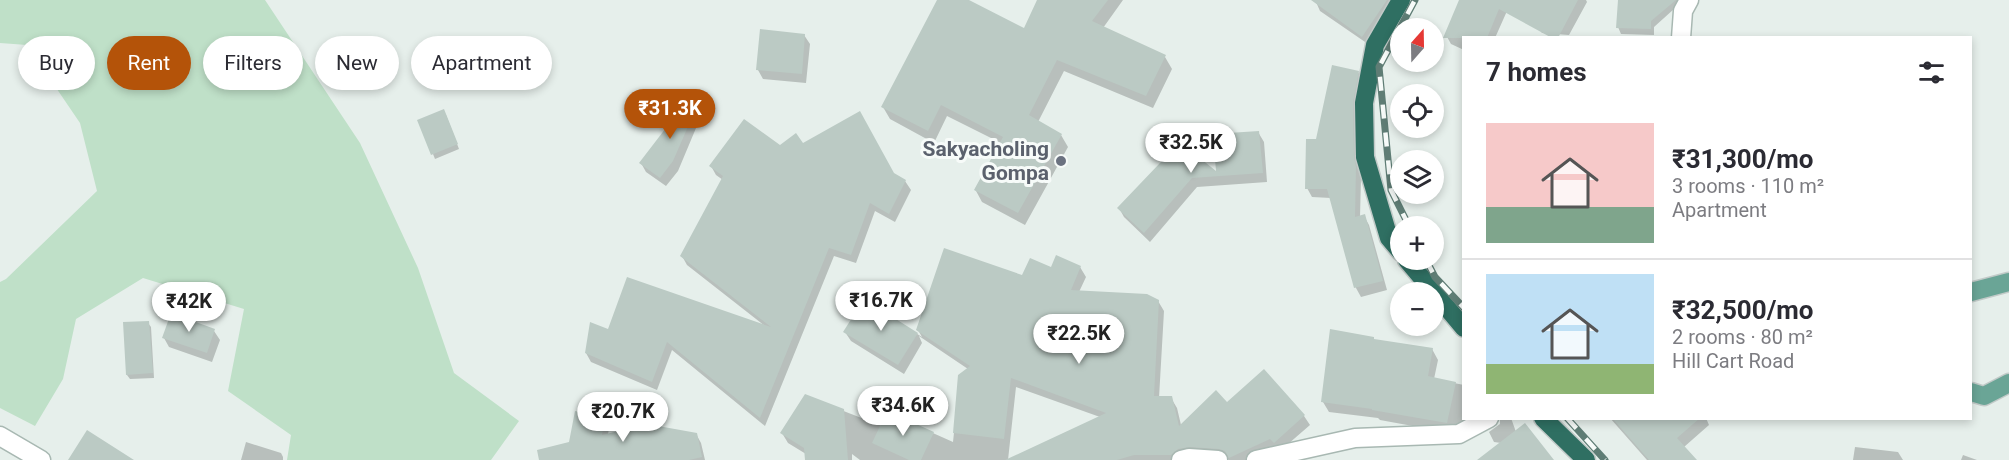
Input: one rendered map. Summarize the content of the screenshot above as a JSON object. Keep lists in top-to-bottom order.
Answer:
{
  "places": ["Sakyacholing Gompa"],
  "north": "top",
  "page": {
    "map_buttons": ["+", "−"],
    "chip": [
      "Buy",
      "Rent",
      "Filters",
      "New",
      "Apartment"
    ],
    "heading": "7 homes",
    "price": [
      "₹31.3K",
      "₹32.5K",
      "₹16.7K",
      "₹42K",
      "₹22.5K",
      "₹34.6K",
      "₹20.7K"
    ],
    "list": [
      {
        "name": "₹31,300/mo",
        "note": "3 rooms · 110 m² · Apartment"
      },
      {
        "name": "₹32,500/mo",
        "note": "2 rooms · 80 m² · Hill Cart Road"
      }
    ]
  }
}
